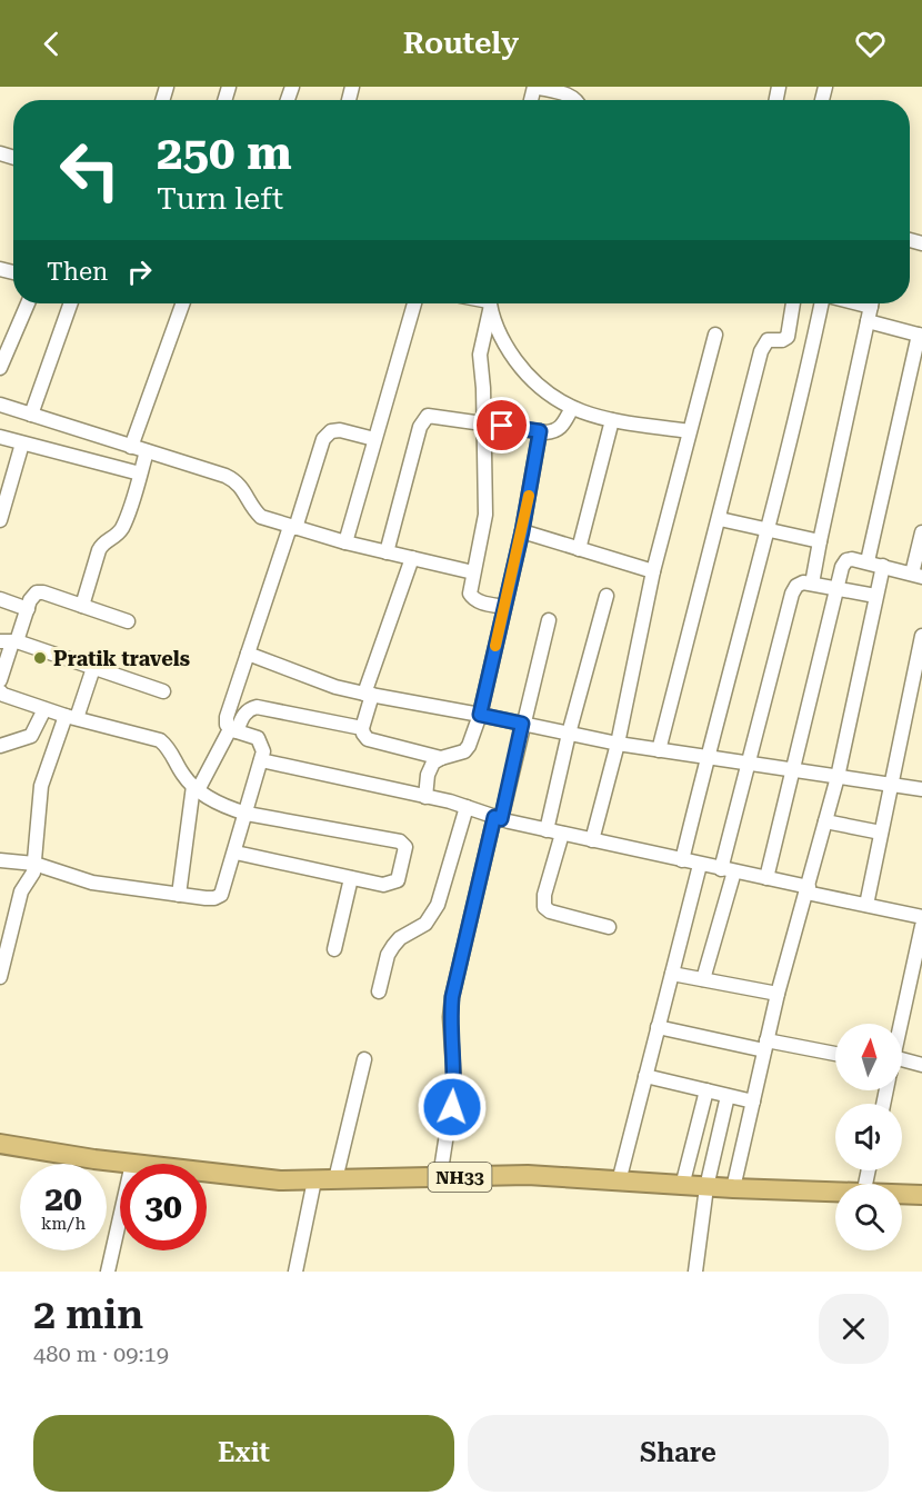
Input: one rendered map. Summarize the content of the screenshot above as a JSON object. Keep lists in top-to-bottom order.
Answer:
{
  "streets": {
    "highway": ["NH33"]
  },
  "places": ["Pratik travels"],
  "north": "top",
  "page": {
    "header": "Routely",
    "turn": ["250 m", "Turn left"],
    "then": "Then",
    "speed": "20 km/h",
    "limit": "30",
    "heading": ["2 min", "480 m · 09:19"],
    "buttons": ["Exit", "Share"]
  }
}
